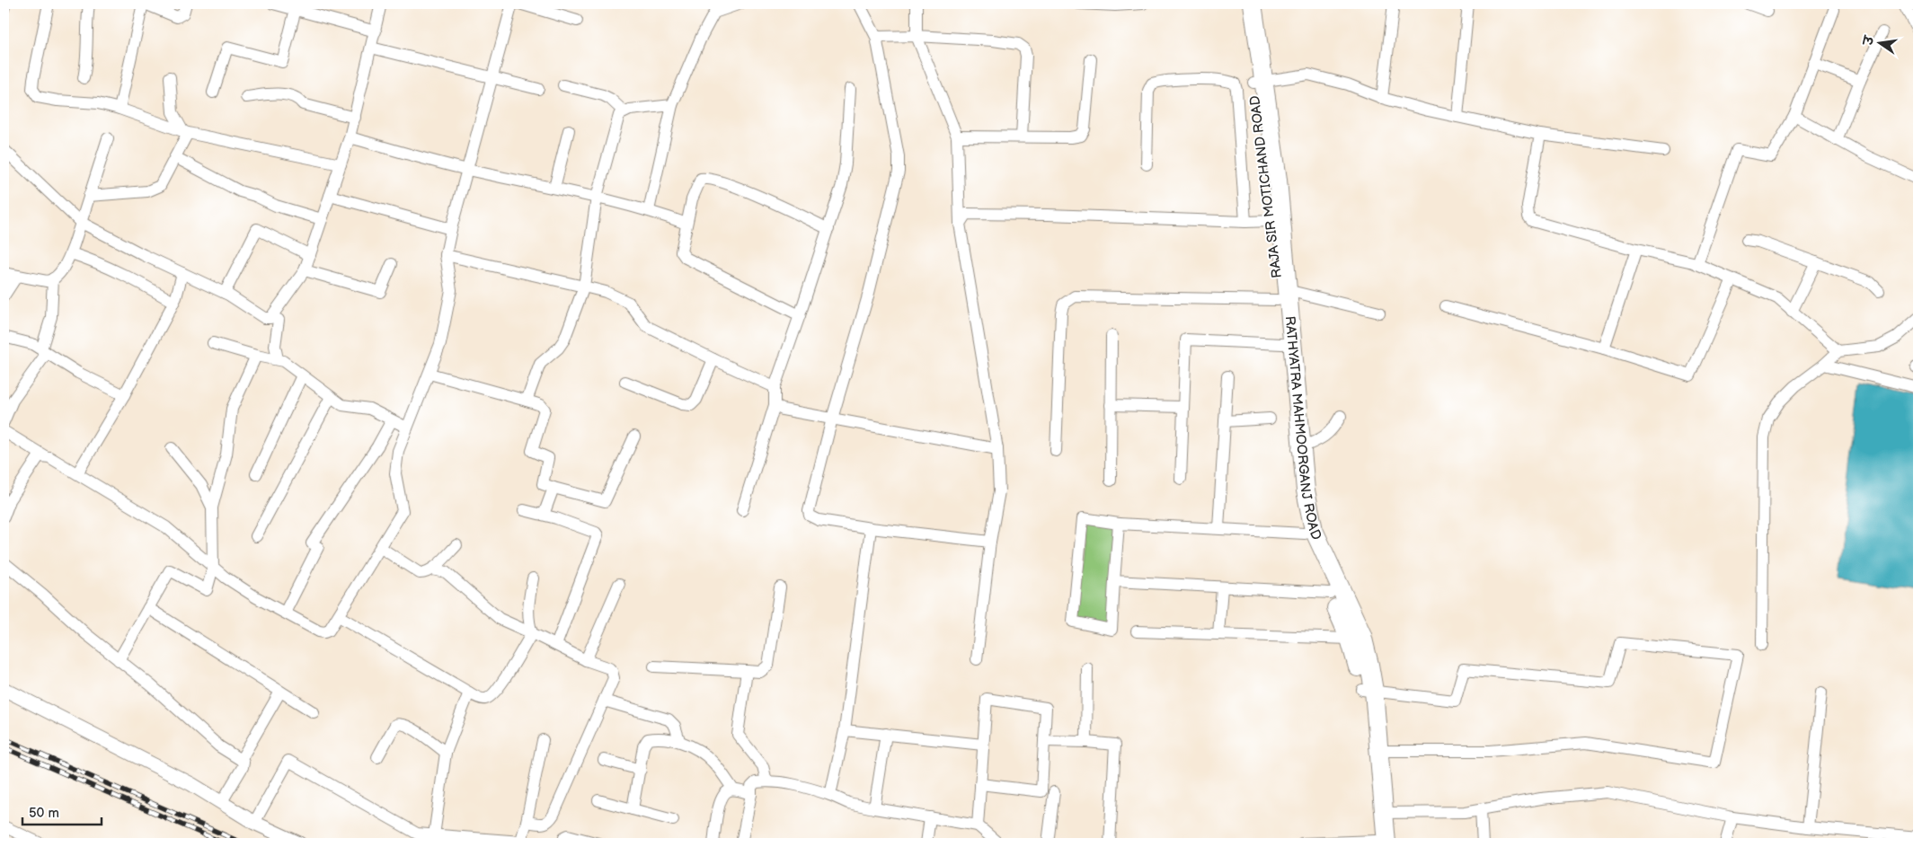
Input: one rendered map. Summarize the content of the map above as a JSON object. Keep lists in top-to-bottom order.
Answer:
{
  "streets": {
    "main road": ["RAJA SIR MOTICHAND ROAD", "RATHYATRA MAHMOORGANJ ROAD"]
  },
  "crossings": [
    ["RAJA SIR MOTICHAND ROAD", "RATHYATRA MAHMOORGANJ ROAD"]
  ],
  "scale_bar": "50 m",
  "north": "left"
}
